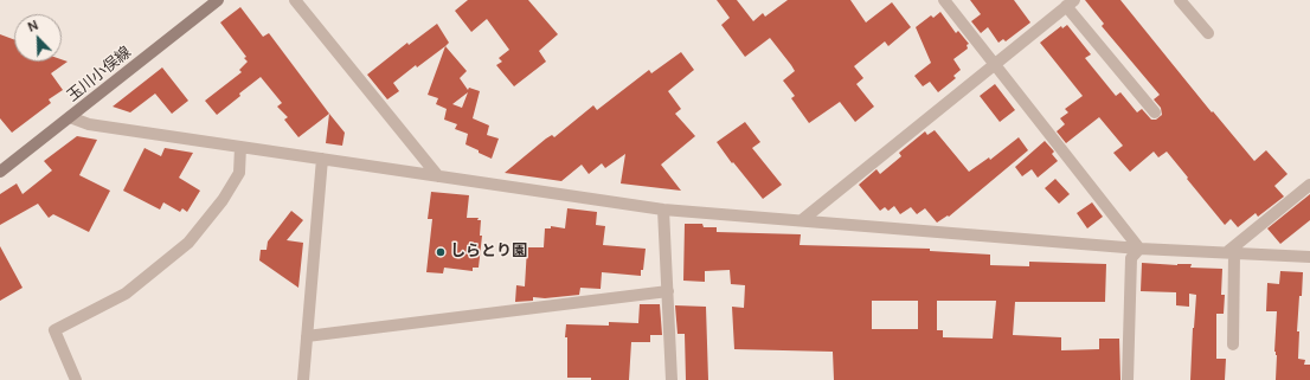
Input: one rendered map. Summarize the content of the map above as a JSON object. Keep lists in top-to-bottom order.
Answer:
{
  "streets": {
    "main road": ["玉川小俣線"]
  },
  "places": ["しらとり園"],
  "north": "top left"
}
